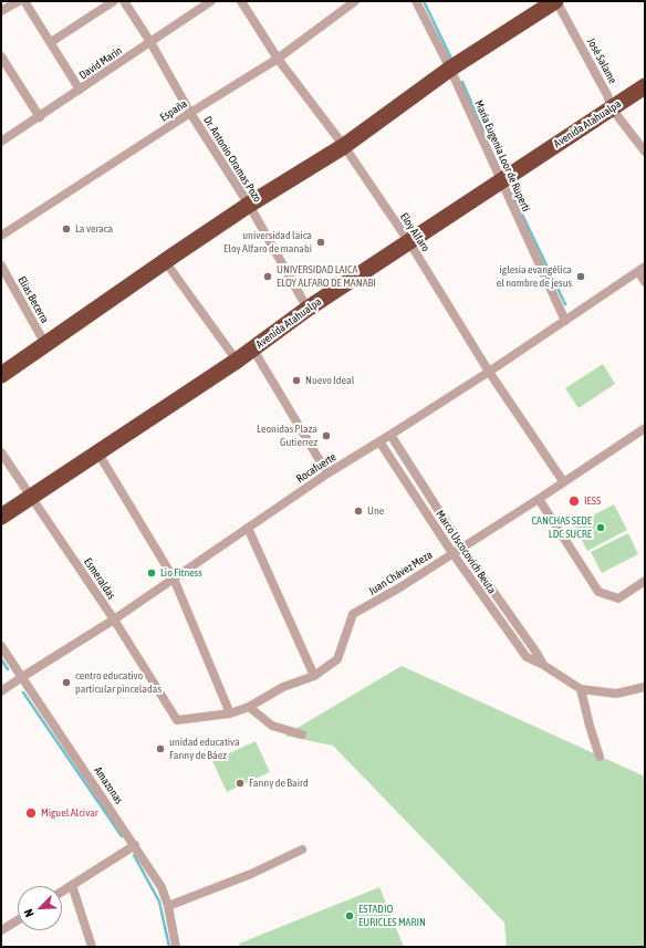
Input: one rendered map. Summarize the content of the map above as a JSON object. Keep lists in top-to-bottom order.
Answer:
{
  "streets": {
    "highway": ["Avenida Atahualpa"],
    "street": [
      "José Salame",
      "David Marín",
      "España",
      "María Eugenia Loor de Ruperti",
      "Dr. Antonio Oramas Pozo",
      "Eloy Alfaro",
      "Elias Becerra",
      "Rocafuerte",
      "Marco Uscocovich Beuta",
      "Juan Chávez Meza",
      "Esmeraldas",
      "Amazonas"
    ]
  },
  "crossings": [
    ["José Salame", "Avenida Atahualpa"],
    ["David Marín", "Dr. Antonio Oramas Pozo"],
    ["España", "Dr. Antonio Oramas Pozo"],
    ["España", "Eloy Alfaro"],
    ["Avenida Atahualpa", "María Eugenia Loor de Ruperti"],
    ["Avenida Atahualpa", "Dr. Antonio Oramas Pozo"],
    ["Avenida Atahualpa", "Eloy Alfaro"],
    ["Avenida Atahualpa", "Esmeraldas"],
    ["María Eugenia Loor de Ruperti", "Rocafuerte"],
    ["Eloy Alfaro", "Rocafuerte"],
    ["Eloy Alfaro", "Juan Chávez Meza"],
    ["Rocafuerte", "Marco Uscocovich Beuta"],
    ["Rocafuerte", "Esmeraldas"],
    ["Rocafuerte", "Amazonas"],
    ["Marco Uscocovich Beuta", "Juan Chávez Meza"],
    ["Juan Chávez Meza", "Esmeraldas"]
  ],
  "places": [
    "La veraca",
    "universidad laica Eloy Alfaro de manabi",
    "UNIVERSIDAD LAICA ELOY ALFARO DE MANABI",
    "iglesia evangélica el nombre de jesus",
    "Nuevo Ideal",
    "Leonidas Plaza Gutierrez",
    "IESS",
    "Une",
    "CANCHAS SEDE LDC SUCRE",
    "Lio Fitness",
    "centro educativo particular pinceladas",
    "unidad educativa Fanny de Báez",
    "Fanny de Baird",
    "Miguel Alcivar",
    "ESTADIO EURICLES MARIN"
  ],
  "north": "bottom left"
}
